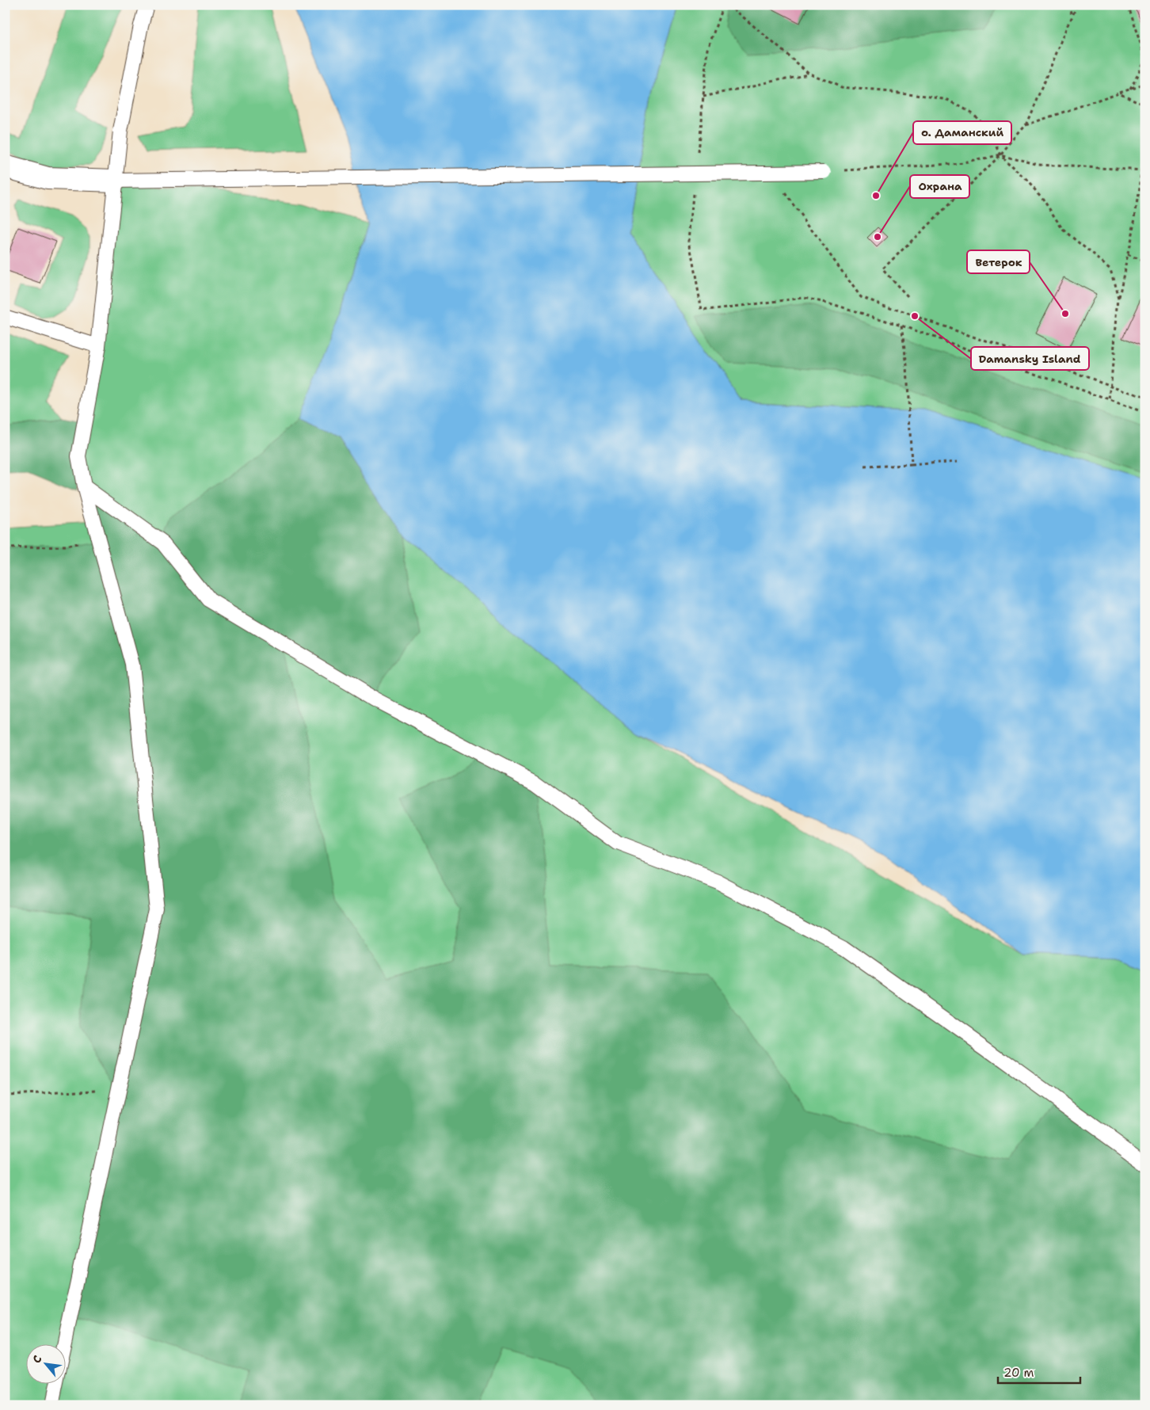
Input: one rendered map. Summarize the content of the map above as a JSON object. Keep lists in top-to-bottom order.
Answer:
{
  "places": [
    "о. Даманский",
    "Охрана",
    "Ветерок",
    "Damansky Island"
  ],
  "scale_bar": "20 m",
  "north": "top left"
}
